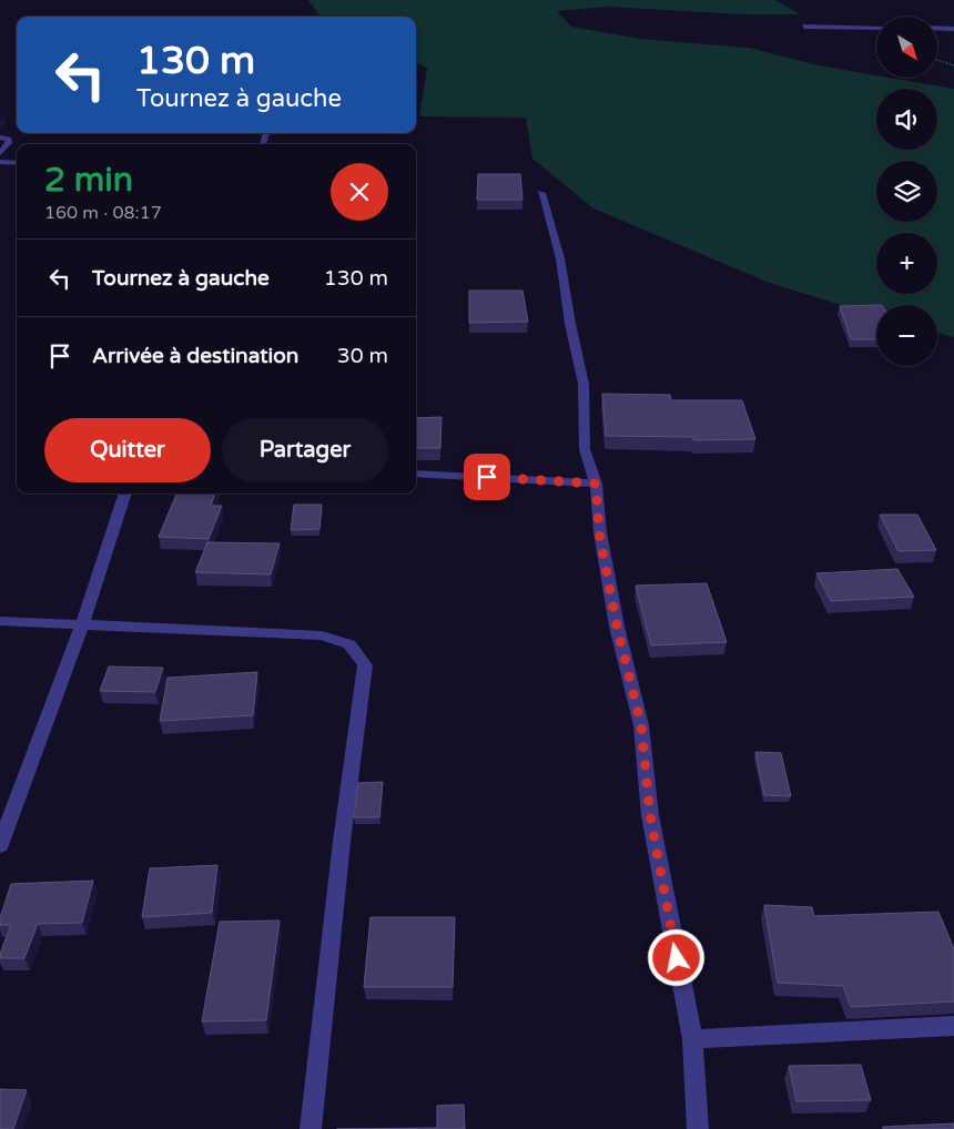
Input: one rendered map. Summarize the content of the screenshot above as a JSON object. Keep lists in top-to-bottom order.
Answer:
{
  "north": "bottom right",
  "page": {
    "map_buttons": ["+", "−"],
    "turn": ["130 m", "Tournez à gauche"],
    "heading": ["2 min", "160 m · 08:17"],
    "list": [
      {
        "name": "Tournez à gauche",
        "value": "130 m"
      },
      {
        "name": "Arrivée à destination",
        "value": "30 m"
      }
    ],
    "buttons": ["Quitter", "Partager"]
  }
}
